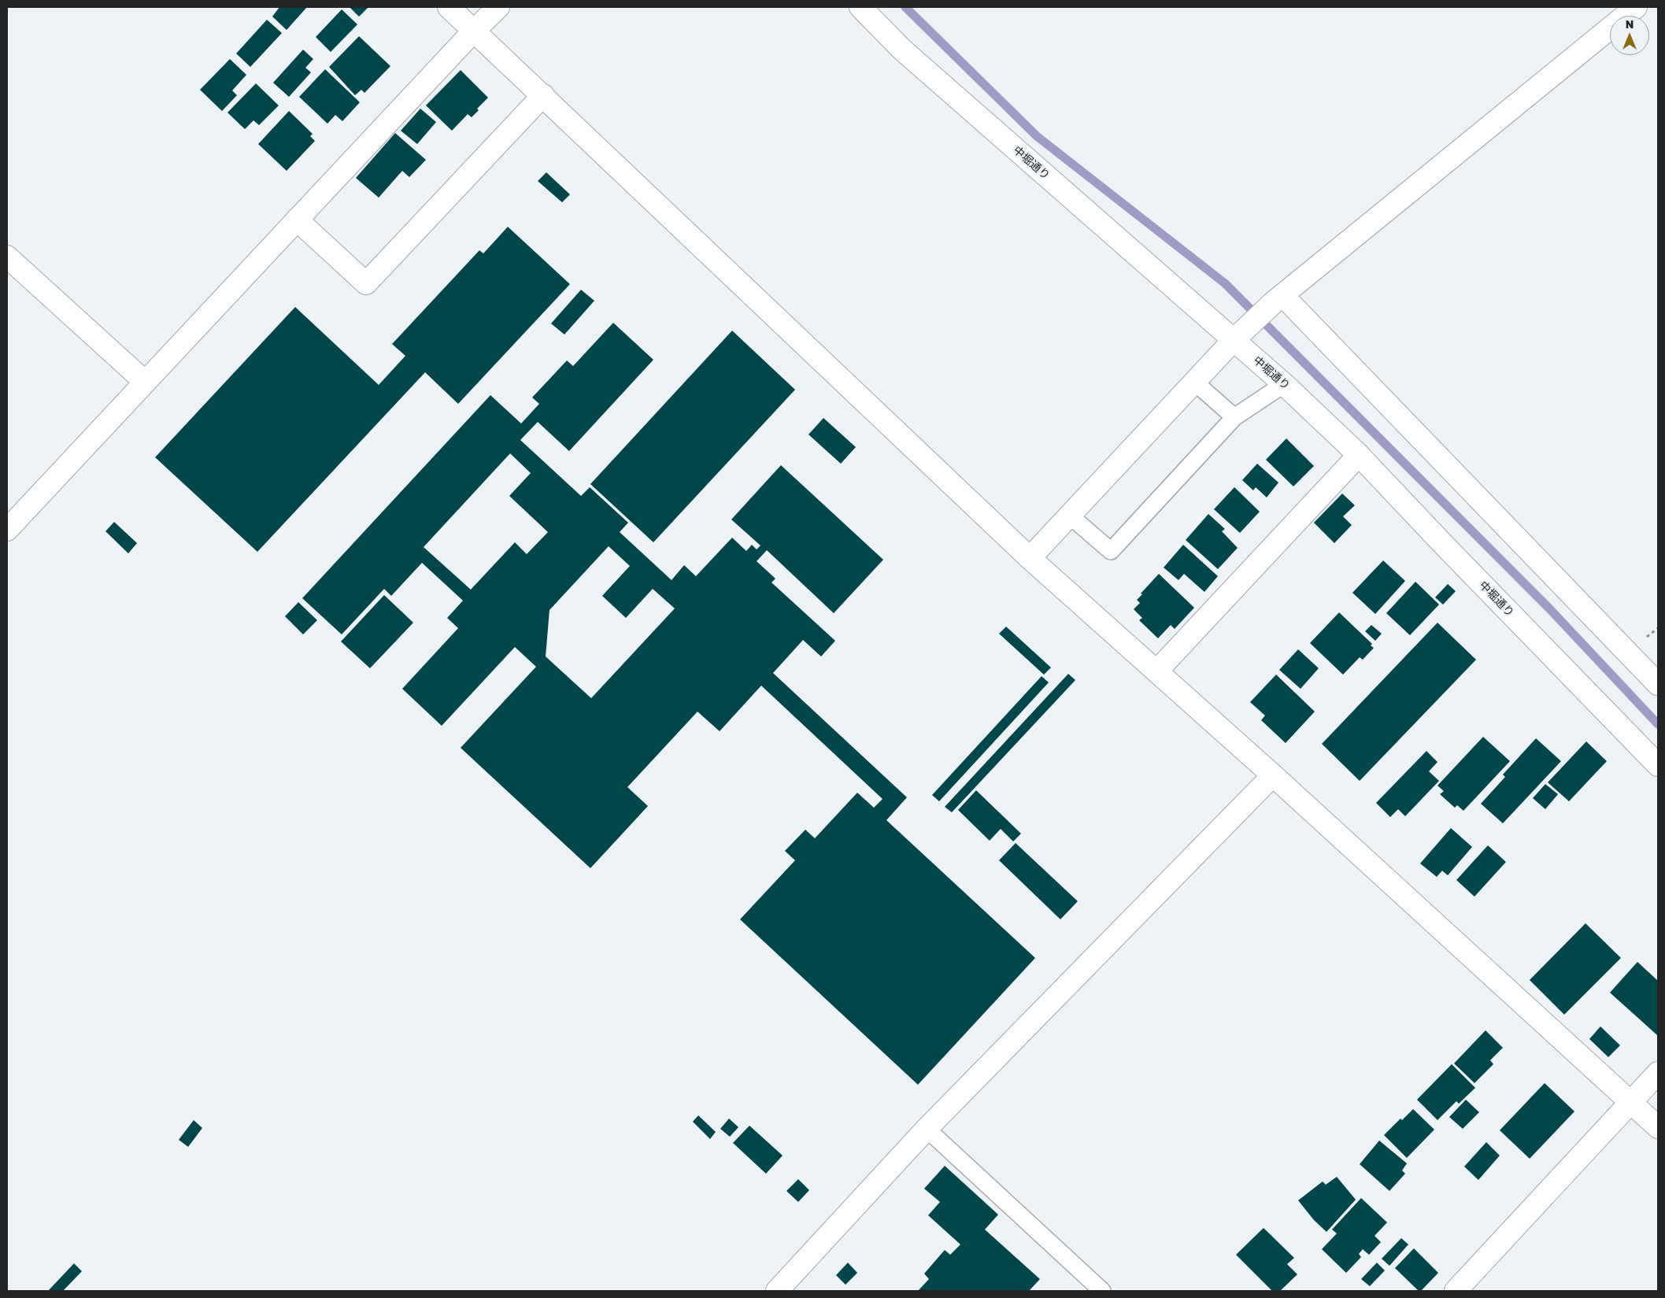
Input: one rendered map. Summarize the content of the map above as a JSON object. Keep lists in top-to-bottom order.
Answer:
{
  "streets": {
    "street": ["中堀通り"]
  },
  "north": "top"
}
